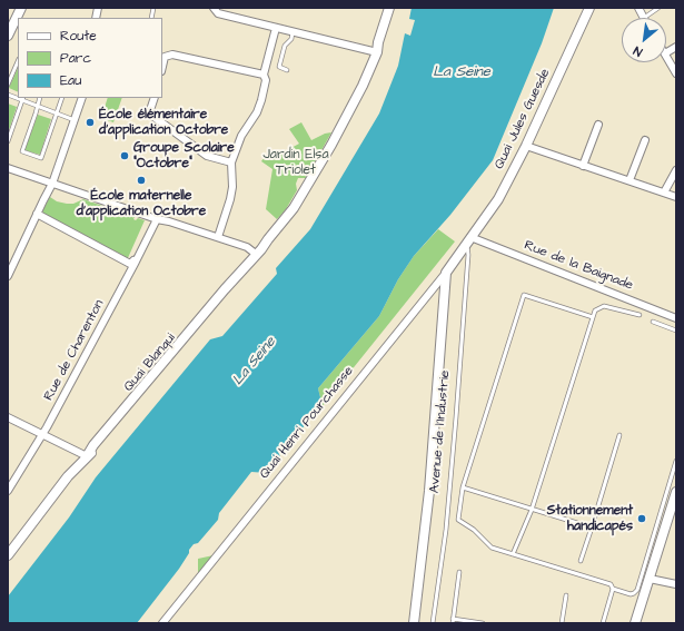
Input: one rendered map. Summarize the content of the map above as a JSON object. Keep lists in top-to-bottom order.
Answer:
{
  "streets": {
    "main road": [
      "Quai Jules Guesde",
      "Quai Blanqui",
      "Quai Henri Pourchasse",
      "Avenue de l'Industrie"
    ],
    "street": ["Rue de la Baignade", "Rue de Charenton"]
  },
  "crossings": [
    ["Quai Jules Guesde", "Rue de la Baignade"],
    ["Quai Jules Guesde", "Quai Henri Pourchasse"],
    ["Quai Jules Guesde", "Avenue de l'Industrie"],
    ["Rue de la Baignade", "Quai Henri Pourchasse"],
    ["Rue de la Baignade", "Avenue de l'Industrie"],
    ["Quai Henri Pourchasse", "Avenue de l'Industrie"]
  ],
  "water": ["La Seine"],
  "parks": ["Jardin Elsa Triolet"],
  "places": [
    "École élémentaire d'application Octobre",
    "Groupe Scolaire \"Octobre\"",
    "École maternelle d'application Octobre",
    "Stationnement handicapés"
  ],
  "legend": ["Route", "Parc", "Eau"],
  "north": "bottom left"
}
